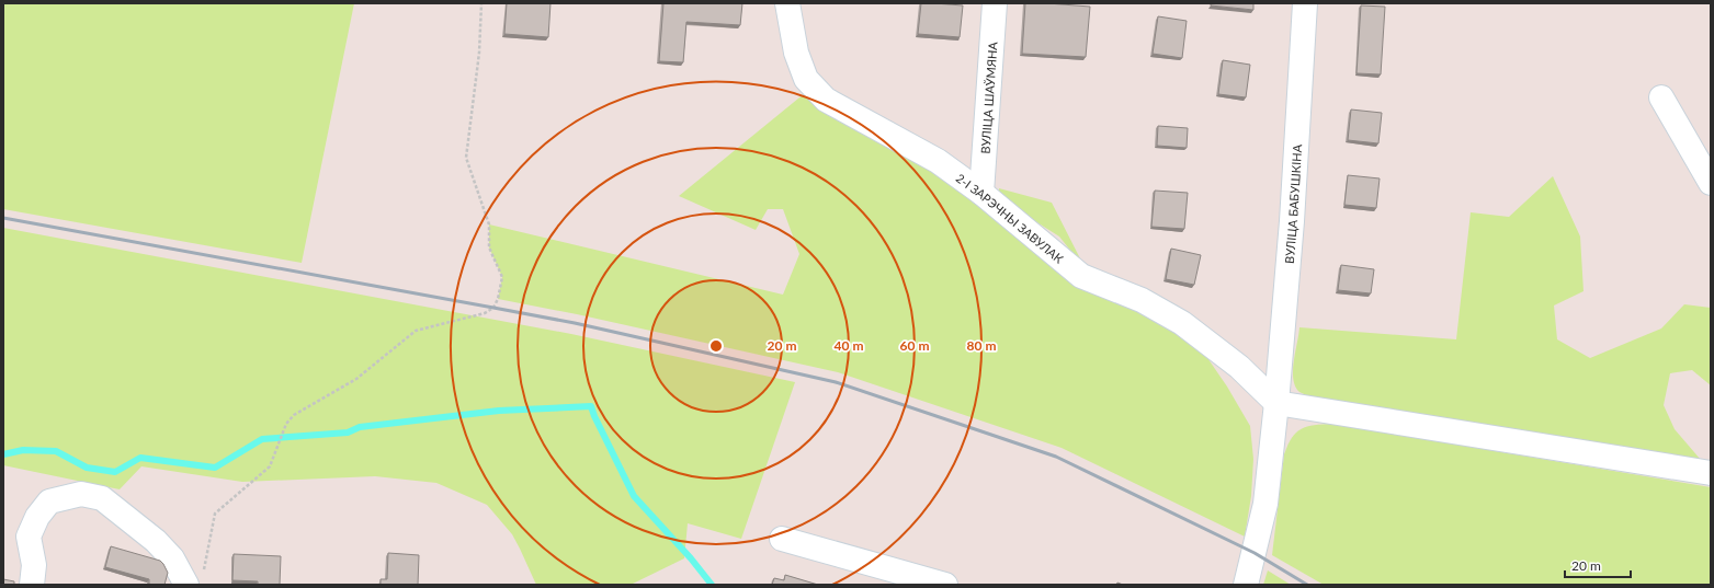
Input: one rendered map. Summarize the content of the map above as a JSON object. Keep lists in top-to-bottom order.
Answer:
{
  "streets": {
    "street": ["ВУЛІЦА ШАЎМЯНА", "ВУЛІЦА БАБУШКІНА", "2-І ЗАРЭЧНЫ ЗАВУЛАК"]
  },
  "crossings": [
    ["ВУЛІЦА ШАЎМЯНА", "2-І ЗАРЭЧНЫ ЗАВУЛАК"],
    ["ВУЛІЦА БАБУШКІНА", "2-І ЗАРЭЧНЫ ЗАВУЛАК"]
  ],
  "scale_bar": "20 m",
  "rings": [
    "20 m",
    "40 m",
    "60 m",
    "80 m"
  ]
}
